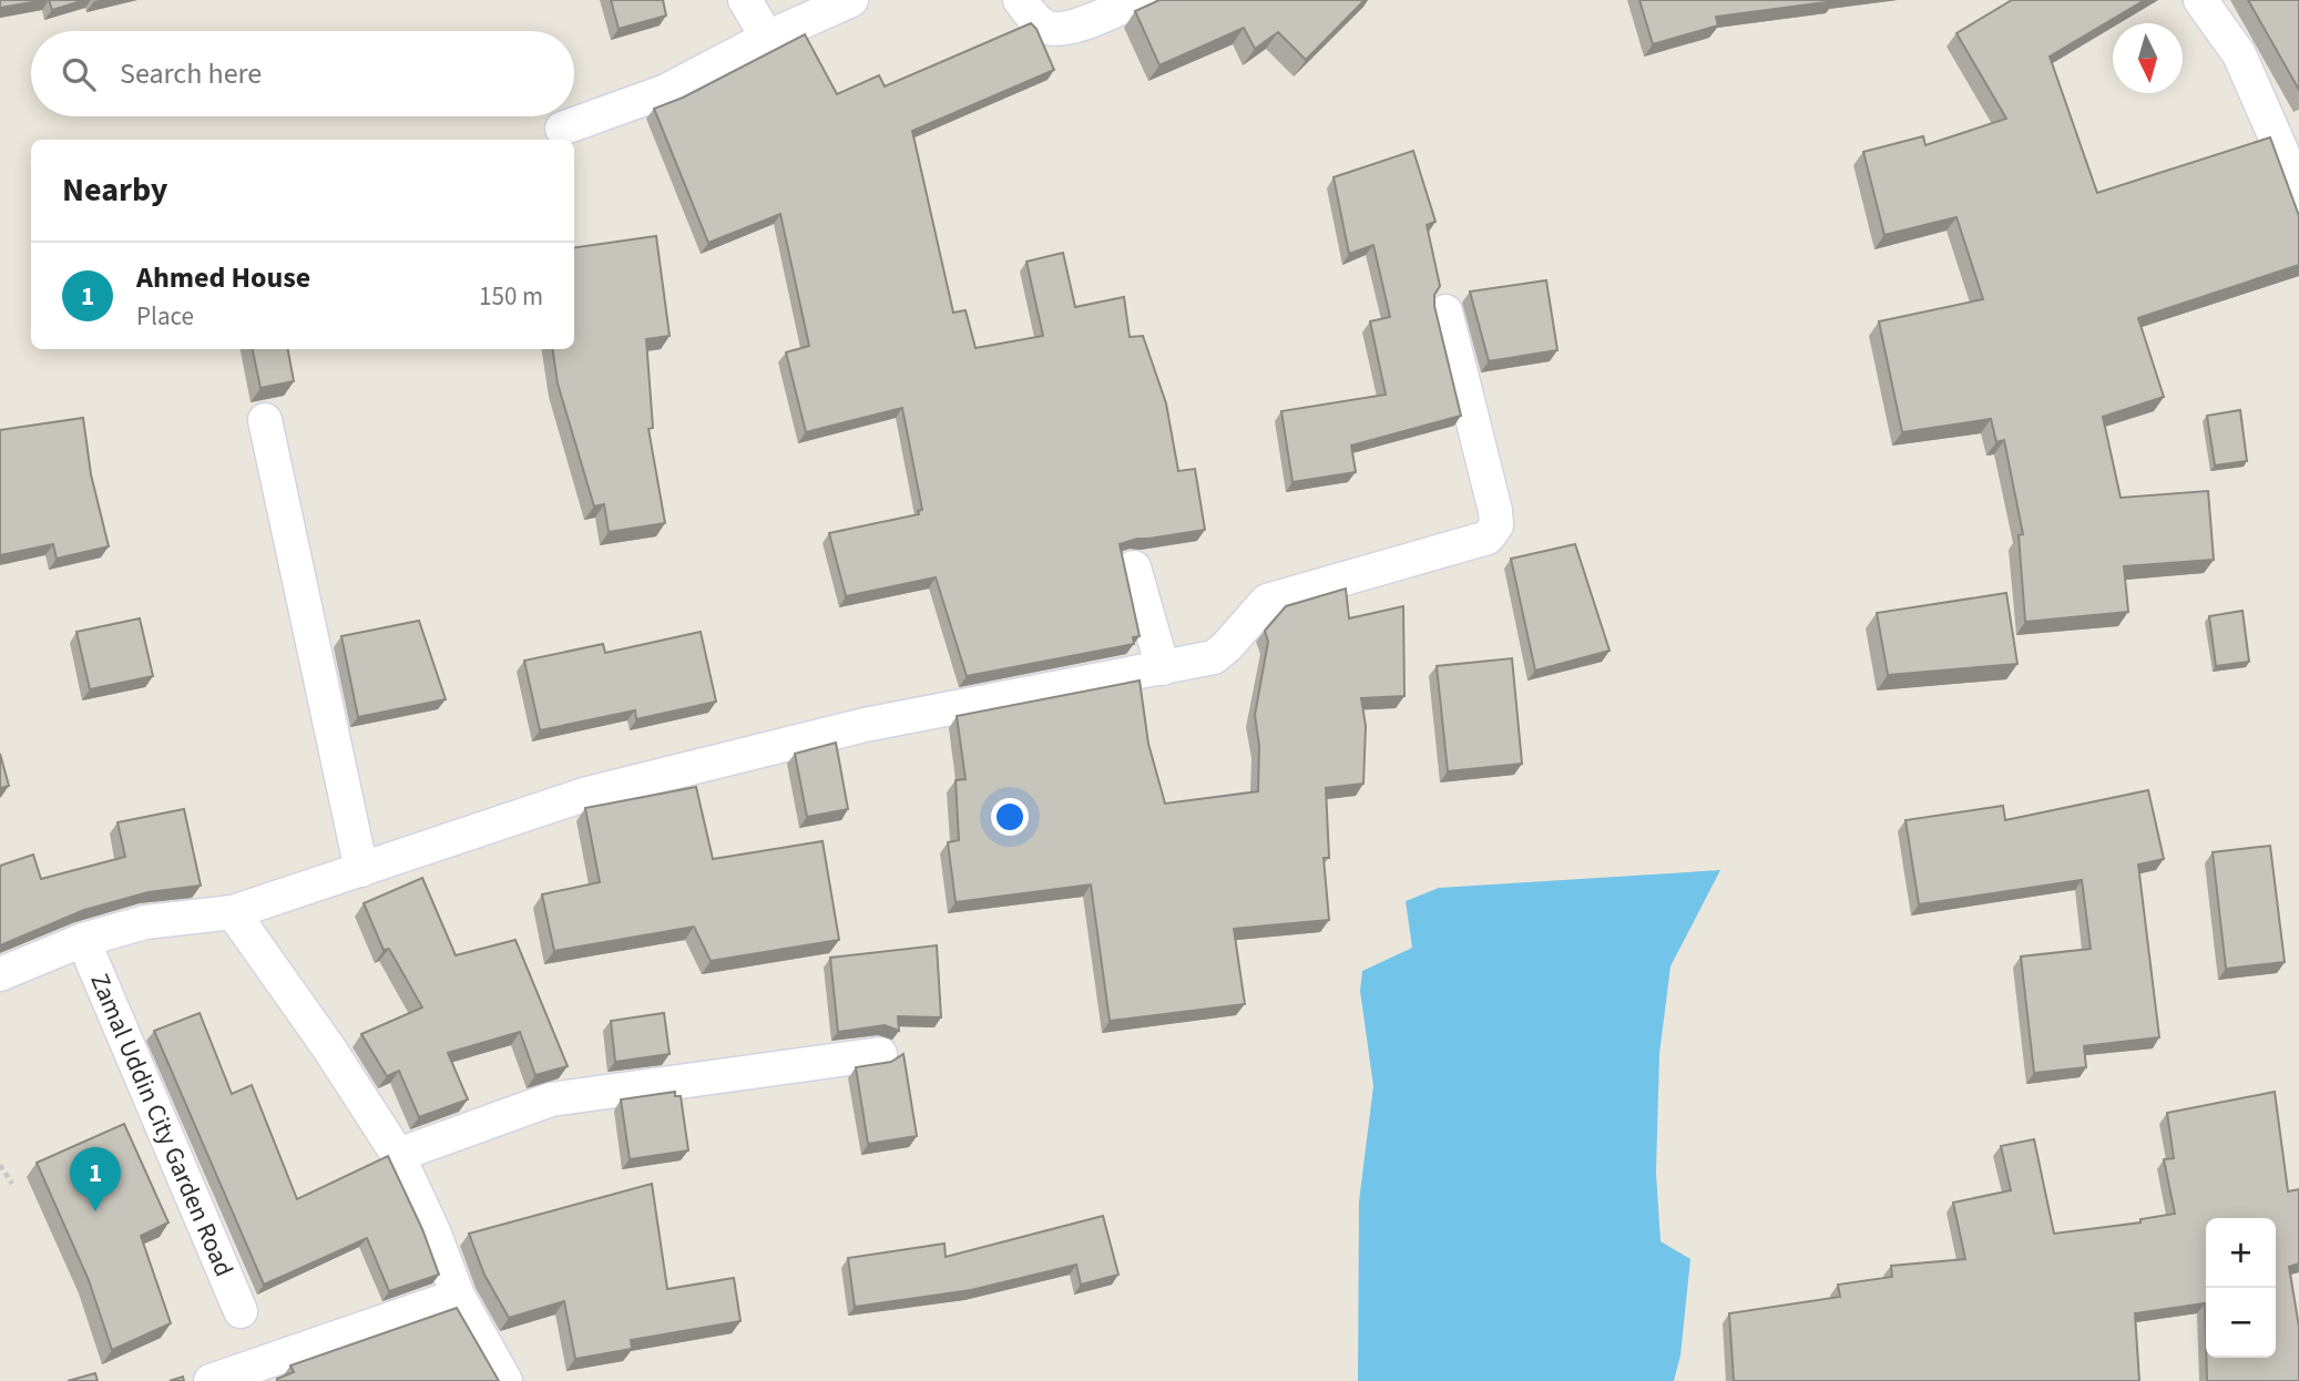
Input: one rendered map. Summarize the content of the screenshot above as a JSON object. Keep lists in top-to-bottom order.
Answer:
{
  "streets": {
    "street": ["Zamal Uddin City Garden Road"]
  },
  "north": "bottom",
  "page": {
    "search": "Search here",
    "heading": "Nearby",
    "list": [
      {
        "mark": "1",
        "name": "Ahmed House",
        "note": "Place",
        "value": "150 m"
      }
    ],
    "pins": "1",
    "map_buttons": ["+", "−"]
  }
}
